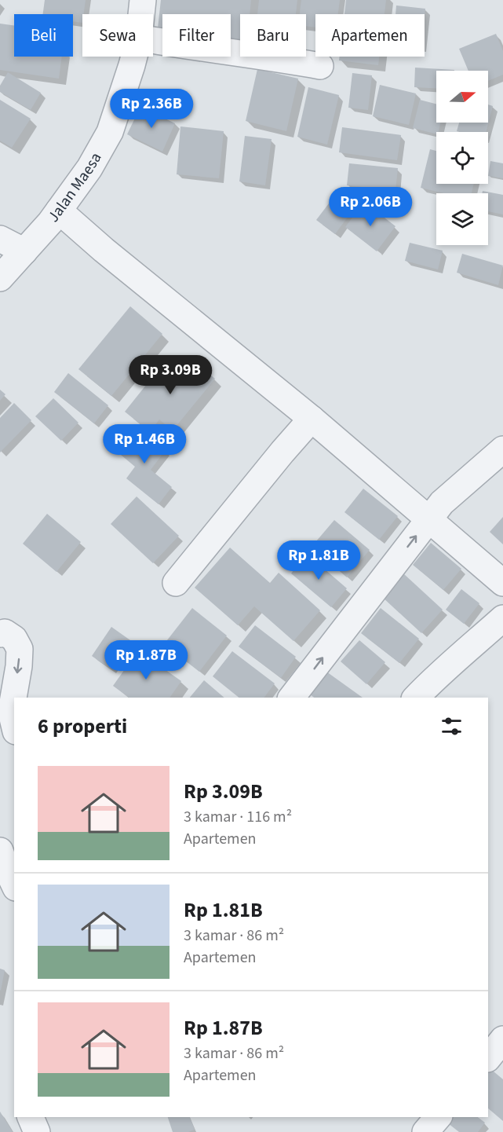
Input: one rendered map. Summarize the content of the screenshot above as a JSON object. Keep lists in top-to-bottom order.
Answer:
{
  "streets": {
    "street": ["Jalan Maesa"]
  },
  "north": "right",
  "page": {
    "chip": [
      "Beli",
      "Sewa",
      "Filter",
      "Baru",
      "Apartemen"
    ],
    "price": [
      "Rp 2.36B",
      "Rp 2.06B",
      "Rp 3.09B",
      "Rp 1.46B",
      "Rp 1.81B",
      "Rp 1.87B"
    ],
    "heading": "6 properti",
    "list": [
      {
        "name": "Rp 3.09B",
        "note": "3 kamar · 116 m² · Apartemen"
      },
      {
        "name": "Rp 1.81B",
        "note": "3 kamar · 86 m² · Apartemen"
      },
      {
        "name": "Rp 1.87B",
        "note": "3 kamar · 86 m² · Apartemen"
      }
    ]
  }
}
